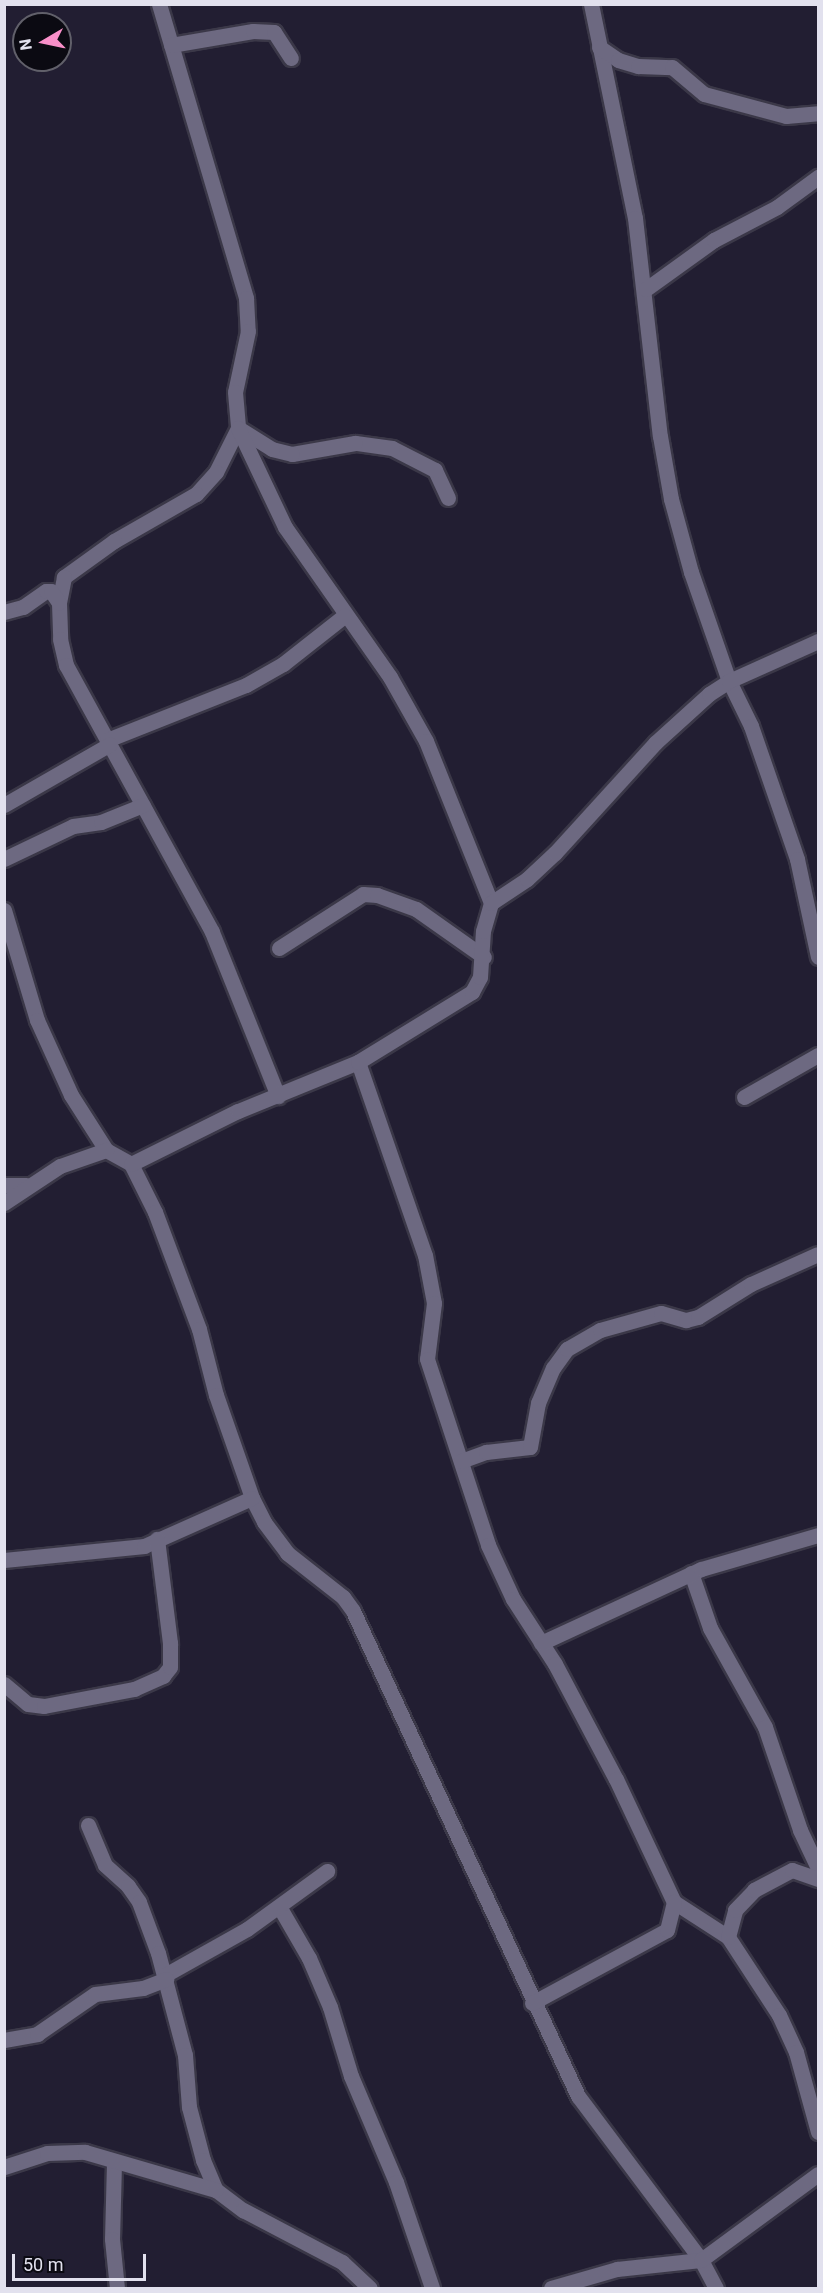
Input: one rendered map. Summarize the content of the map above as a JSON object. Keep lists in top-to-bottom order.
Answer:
{
  "scale_bar": "50 m",
  "north": "left"
}
